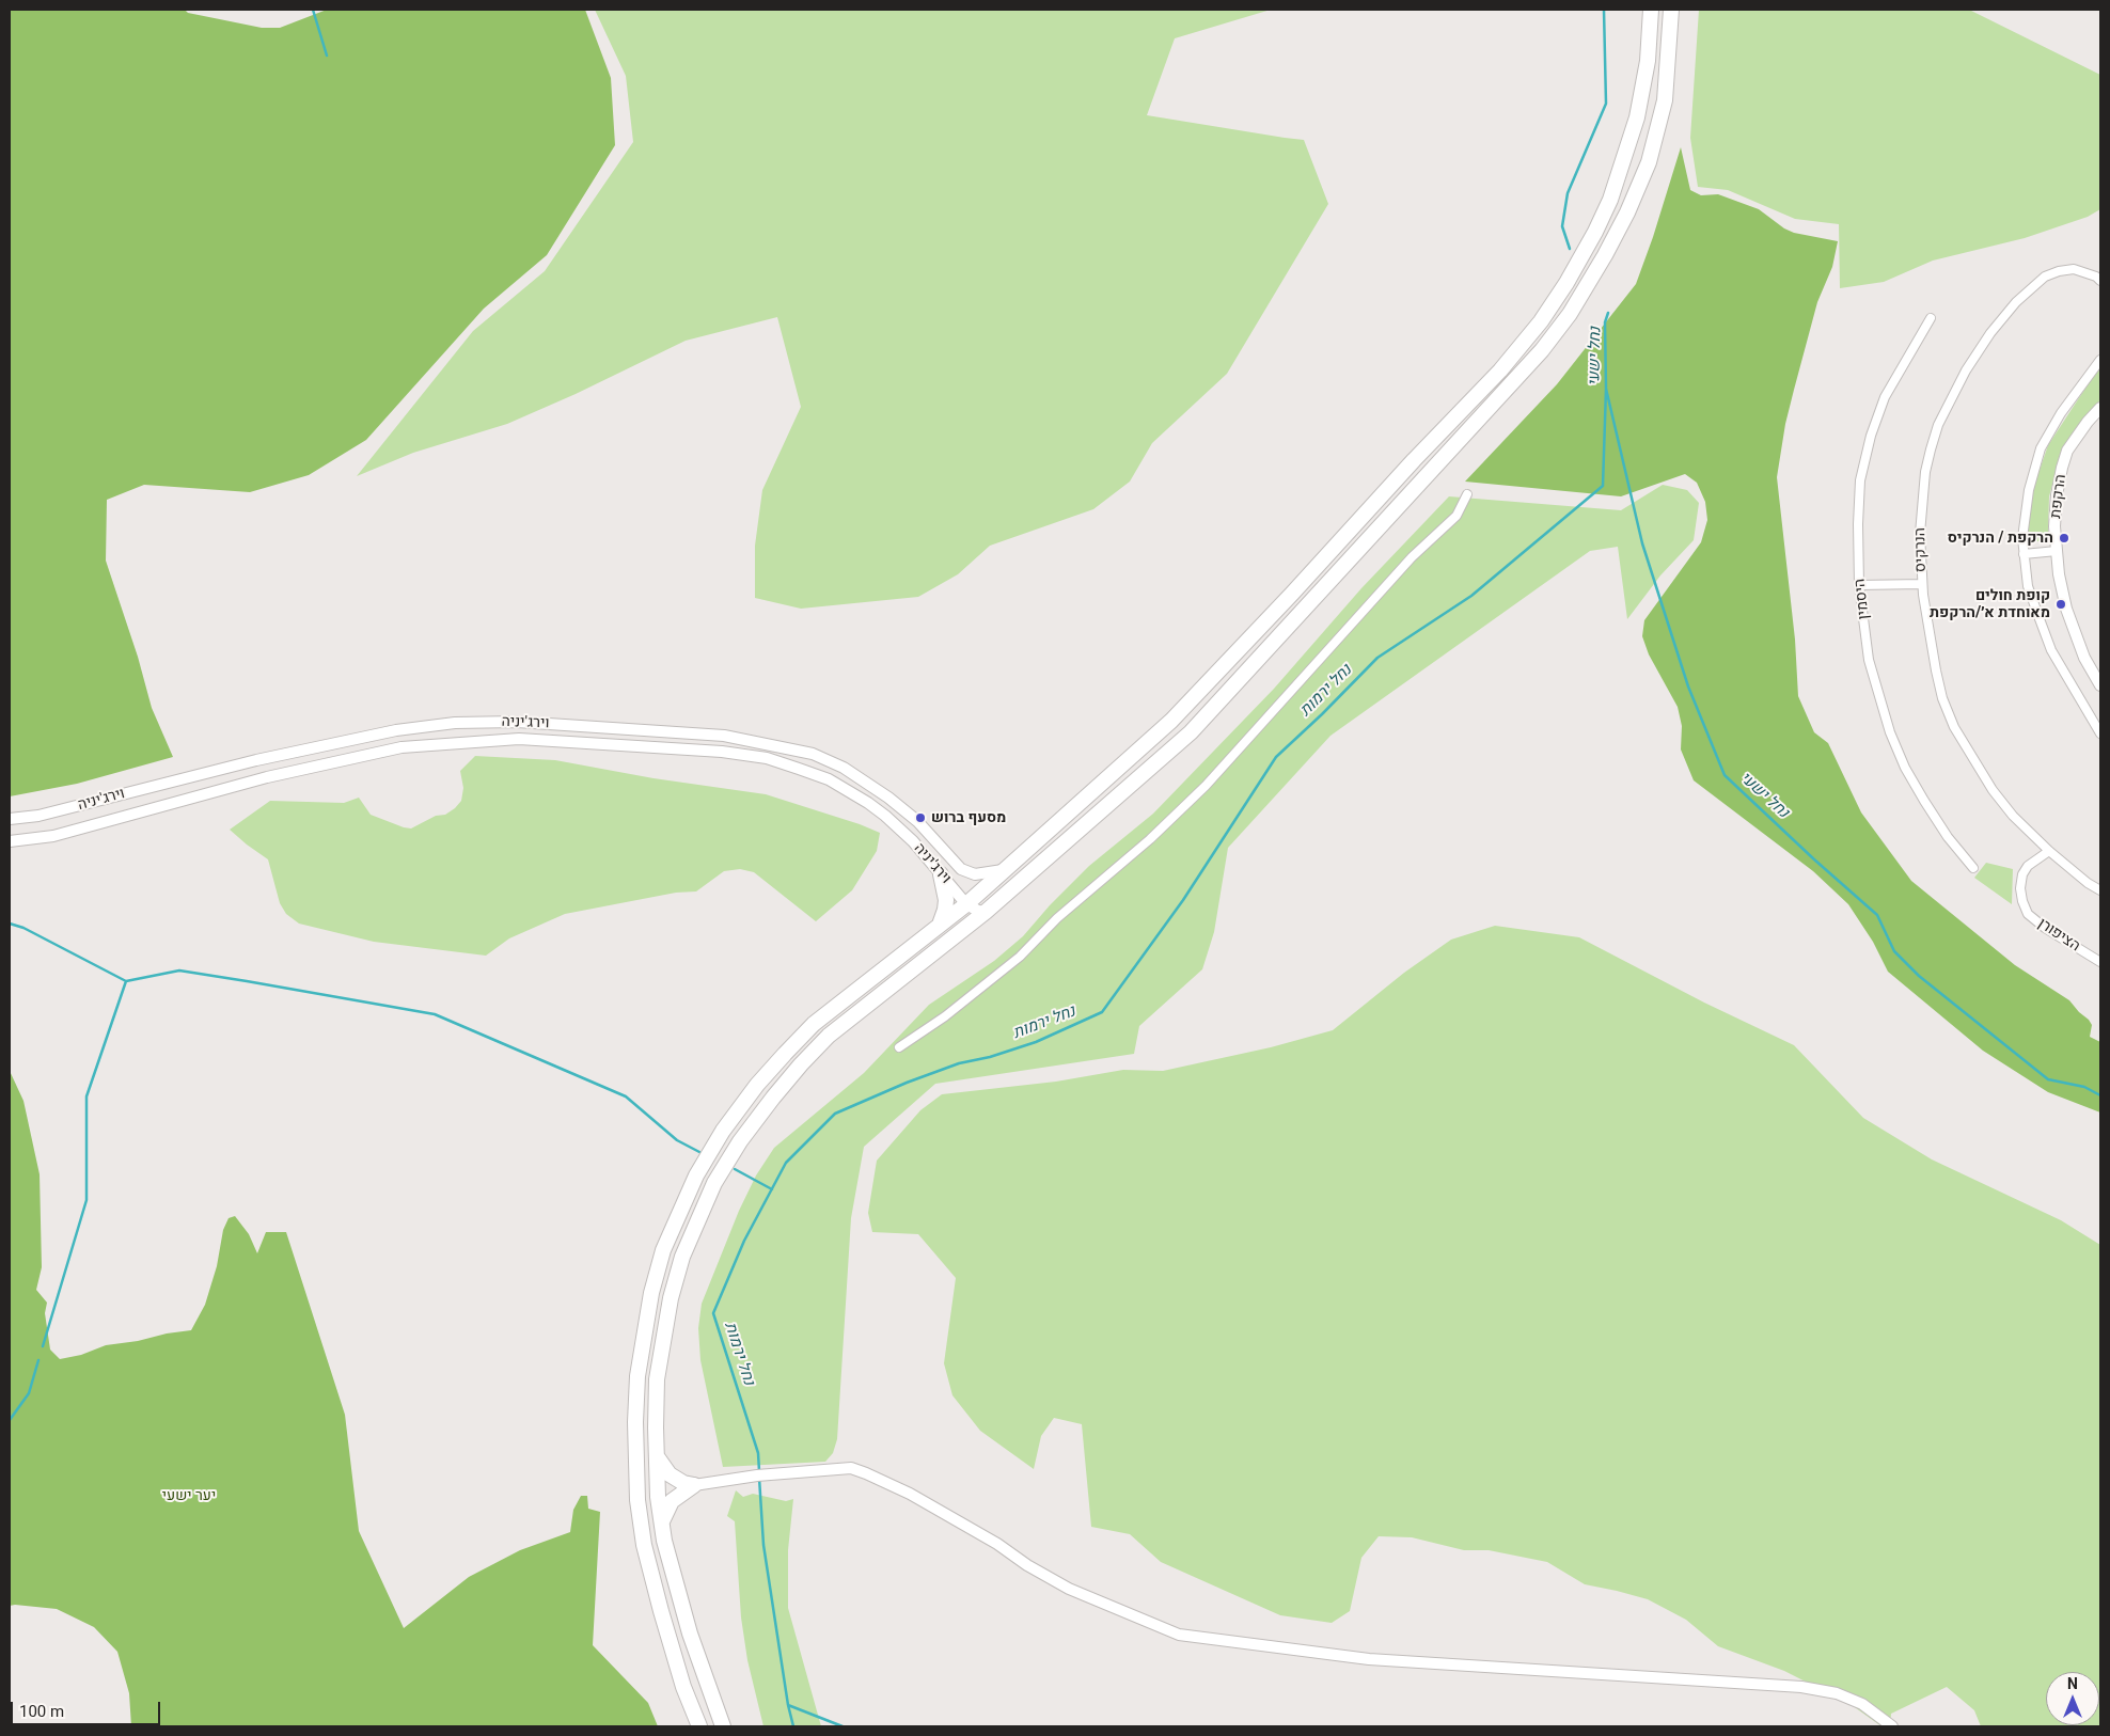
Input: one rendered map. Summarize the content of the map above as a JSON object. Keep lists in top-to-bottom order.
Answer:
{
  "streets": {
    "street": [
      "הרקפת",
      "הנרקיס",
      "היסמין",
      "וירג'יניה",
      "הציפורן"
    ]
  },
  "crossings": [
    ["הנרקיס", "הציפורן"]
  ],
  "water": ["נחל ישעי", "נחל ירמות"],
  "parks": ["יער ישעי"],
  "places": ["הרקפת / הנרקיס", "קופת חולים מאוחדת א׳/הרקפת", "מסעף ברוש"],
  "scale_bar": "100 m",
  "north": "top"
}
